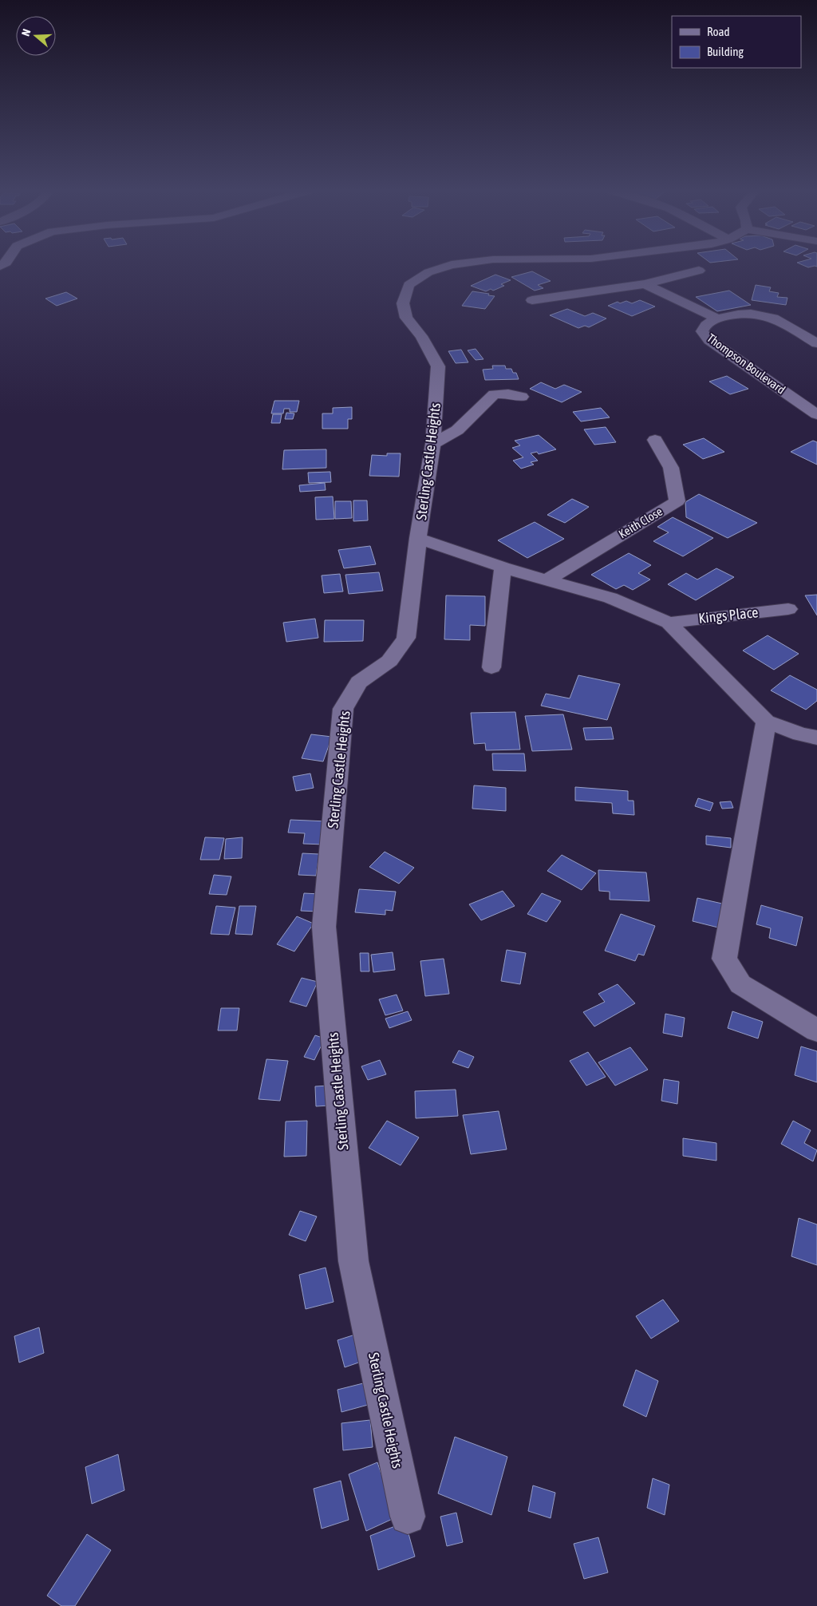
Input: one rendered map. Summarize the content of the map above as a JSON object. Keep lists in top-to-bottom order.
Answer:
{
  "streets": {
    "street": [
      "Thompson Boulevard",
      "Sterling Castle Heights",
      "Keith Close",
      "Kings Place"
    ]
  },
  "legend": ["Road", "Building"],
  "north": "left"
}
